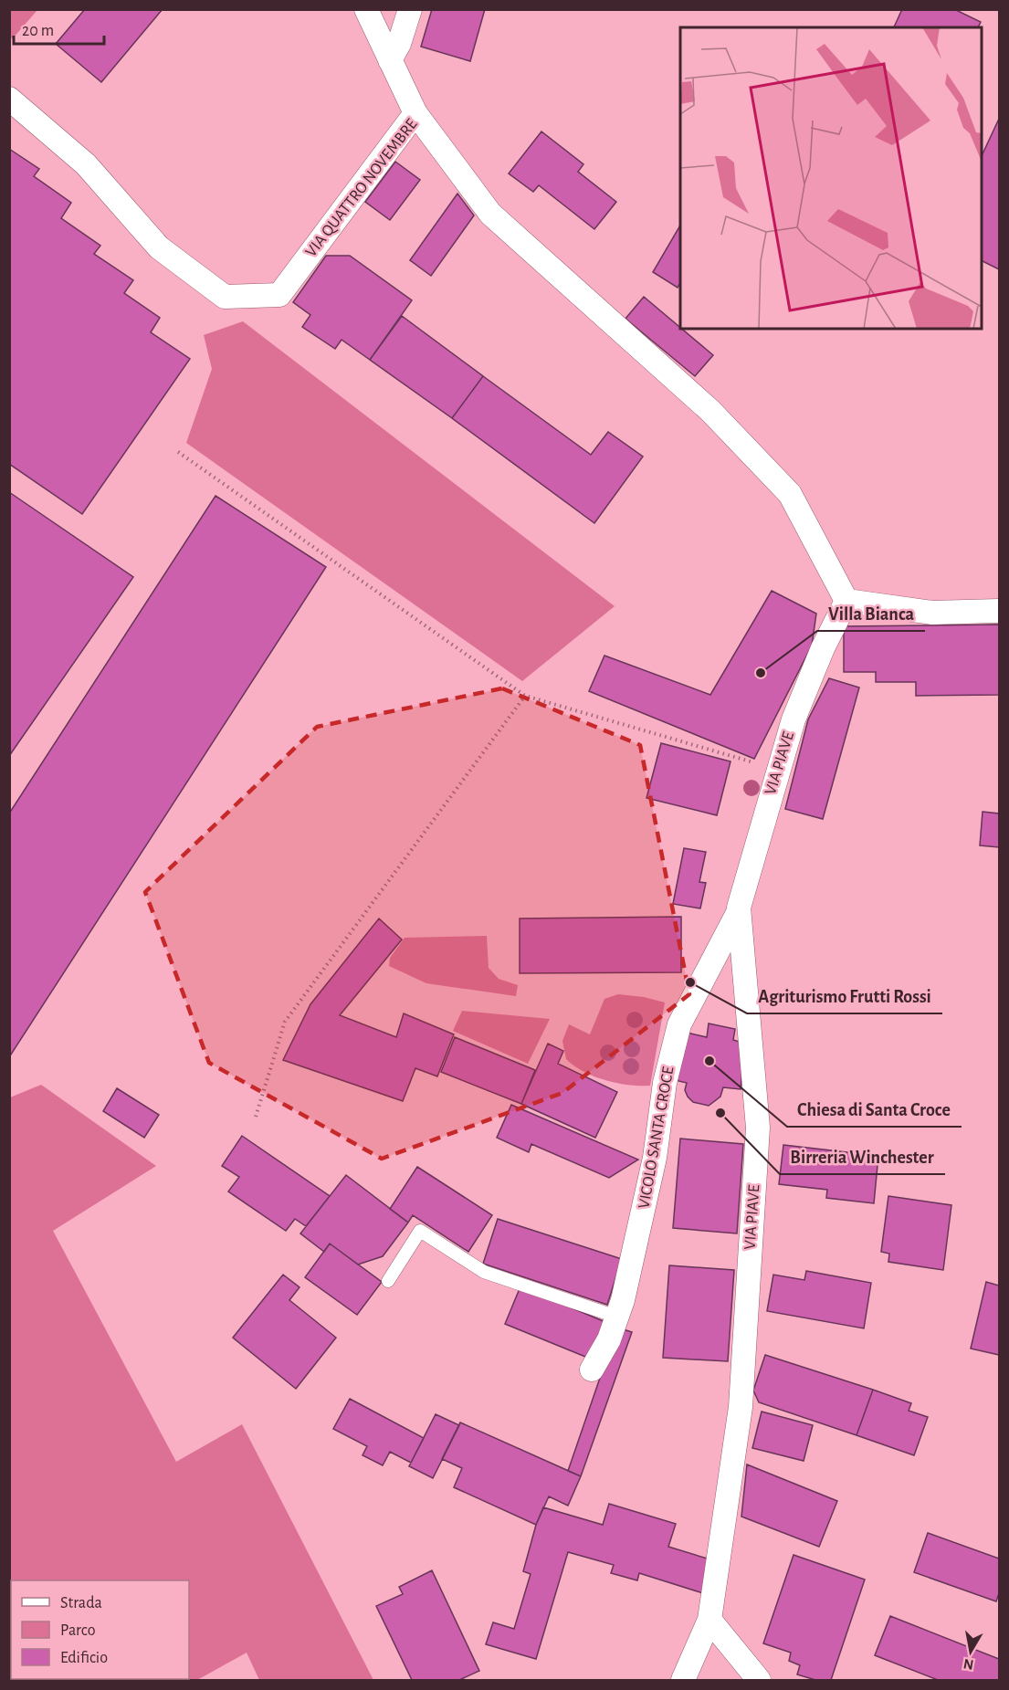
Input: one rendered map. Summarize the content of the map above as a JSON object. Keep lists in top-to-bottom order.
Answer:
{
  "streets": {
    "street": ["VIA QUATTRO NOVEMBRE", "VIA PIAVE", "VICOLO SANTA CROCE"]
  },
  "crossings": [
    ["VIA QUATTRO NOVEMBRE", "VIA PIAVE"],
    ["VIA PIAVE", "VICOLO SANTA CROCE"]
  ],
  "places": [
    "Villa Bianca",
    "Agriturismo Frutti Rossi",
    "Chiesa di Santa Croce",
    "Birreria Winchester"
  ],
  "legend": ["Strada", "Parco", "Edificio"],
  "scale_bar": "20 m",
  "north": "bottom"
}
